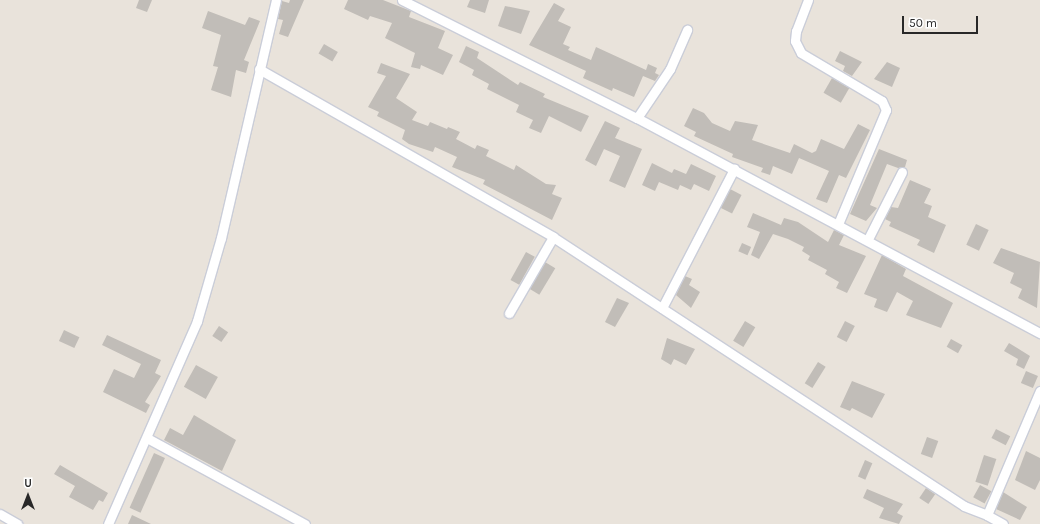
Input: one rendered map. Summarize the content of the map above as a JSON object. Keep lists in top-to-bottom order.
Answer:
{
  "scale_bar": "50 m",
  "north": "top"
}
